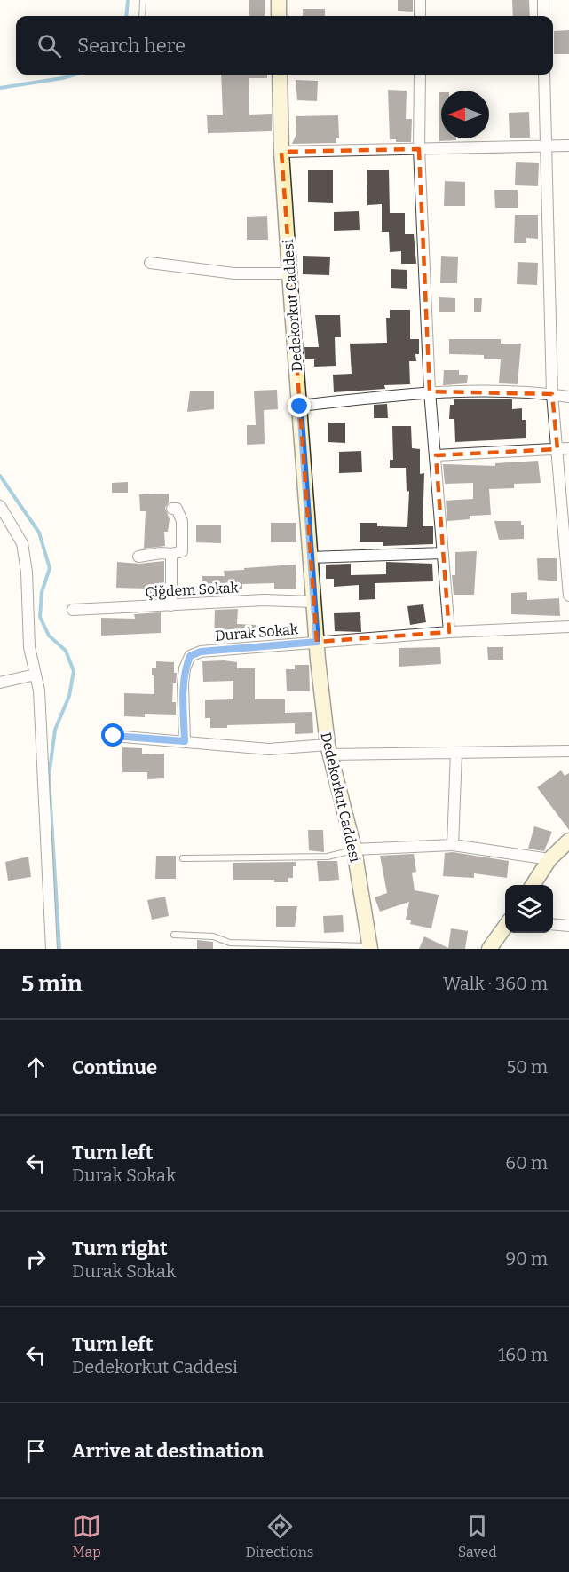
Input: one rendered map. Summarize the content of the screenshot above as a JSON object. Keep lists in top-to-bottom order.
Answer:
{
  "streets": {
    "street": ["Dedekorkut Caddesi", "Çiğdem Sokak", "Durak Sokak"]
  },
  "crossings": [
    ["Dedekorkut Caddesi", "Çiğdem Sokak"],
    ["Dedekorkut Caddesi", "Durak Sokak"]
  ],
  "north": "left",
  "page": {
    "search": "Search here",
    "heading": ["5 min", "Walk · 360 m"],
    "list": [
      ["Continue", "50 m"],
      ["Turn left", "Durak Sokak", "60 m"],
      ["Turn right", "Durak Sokak", "90 m"],
      ["Turn left", "Dedekorkut Caddesi", "160 m"],
      "Arrive at destination"
    ],
    "nav": ["Map", "Directions", "Saved"]
  }
}
